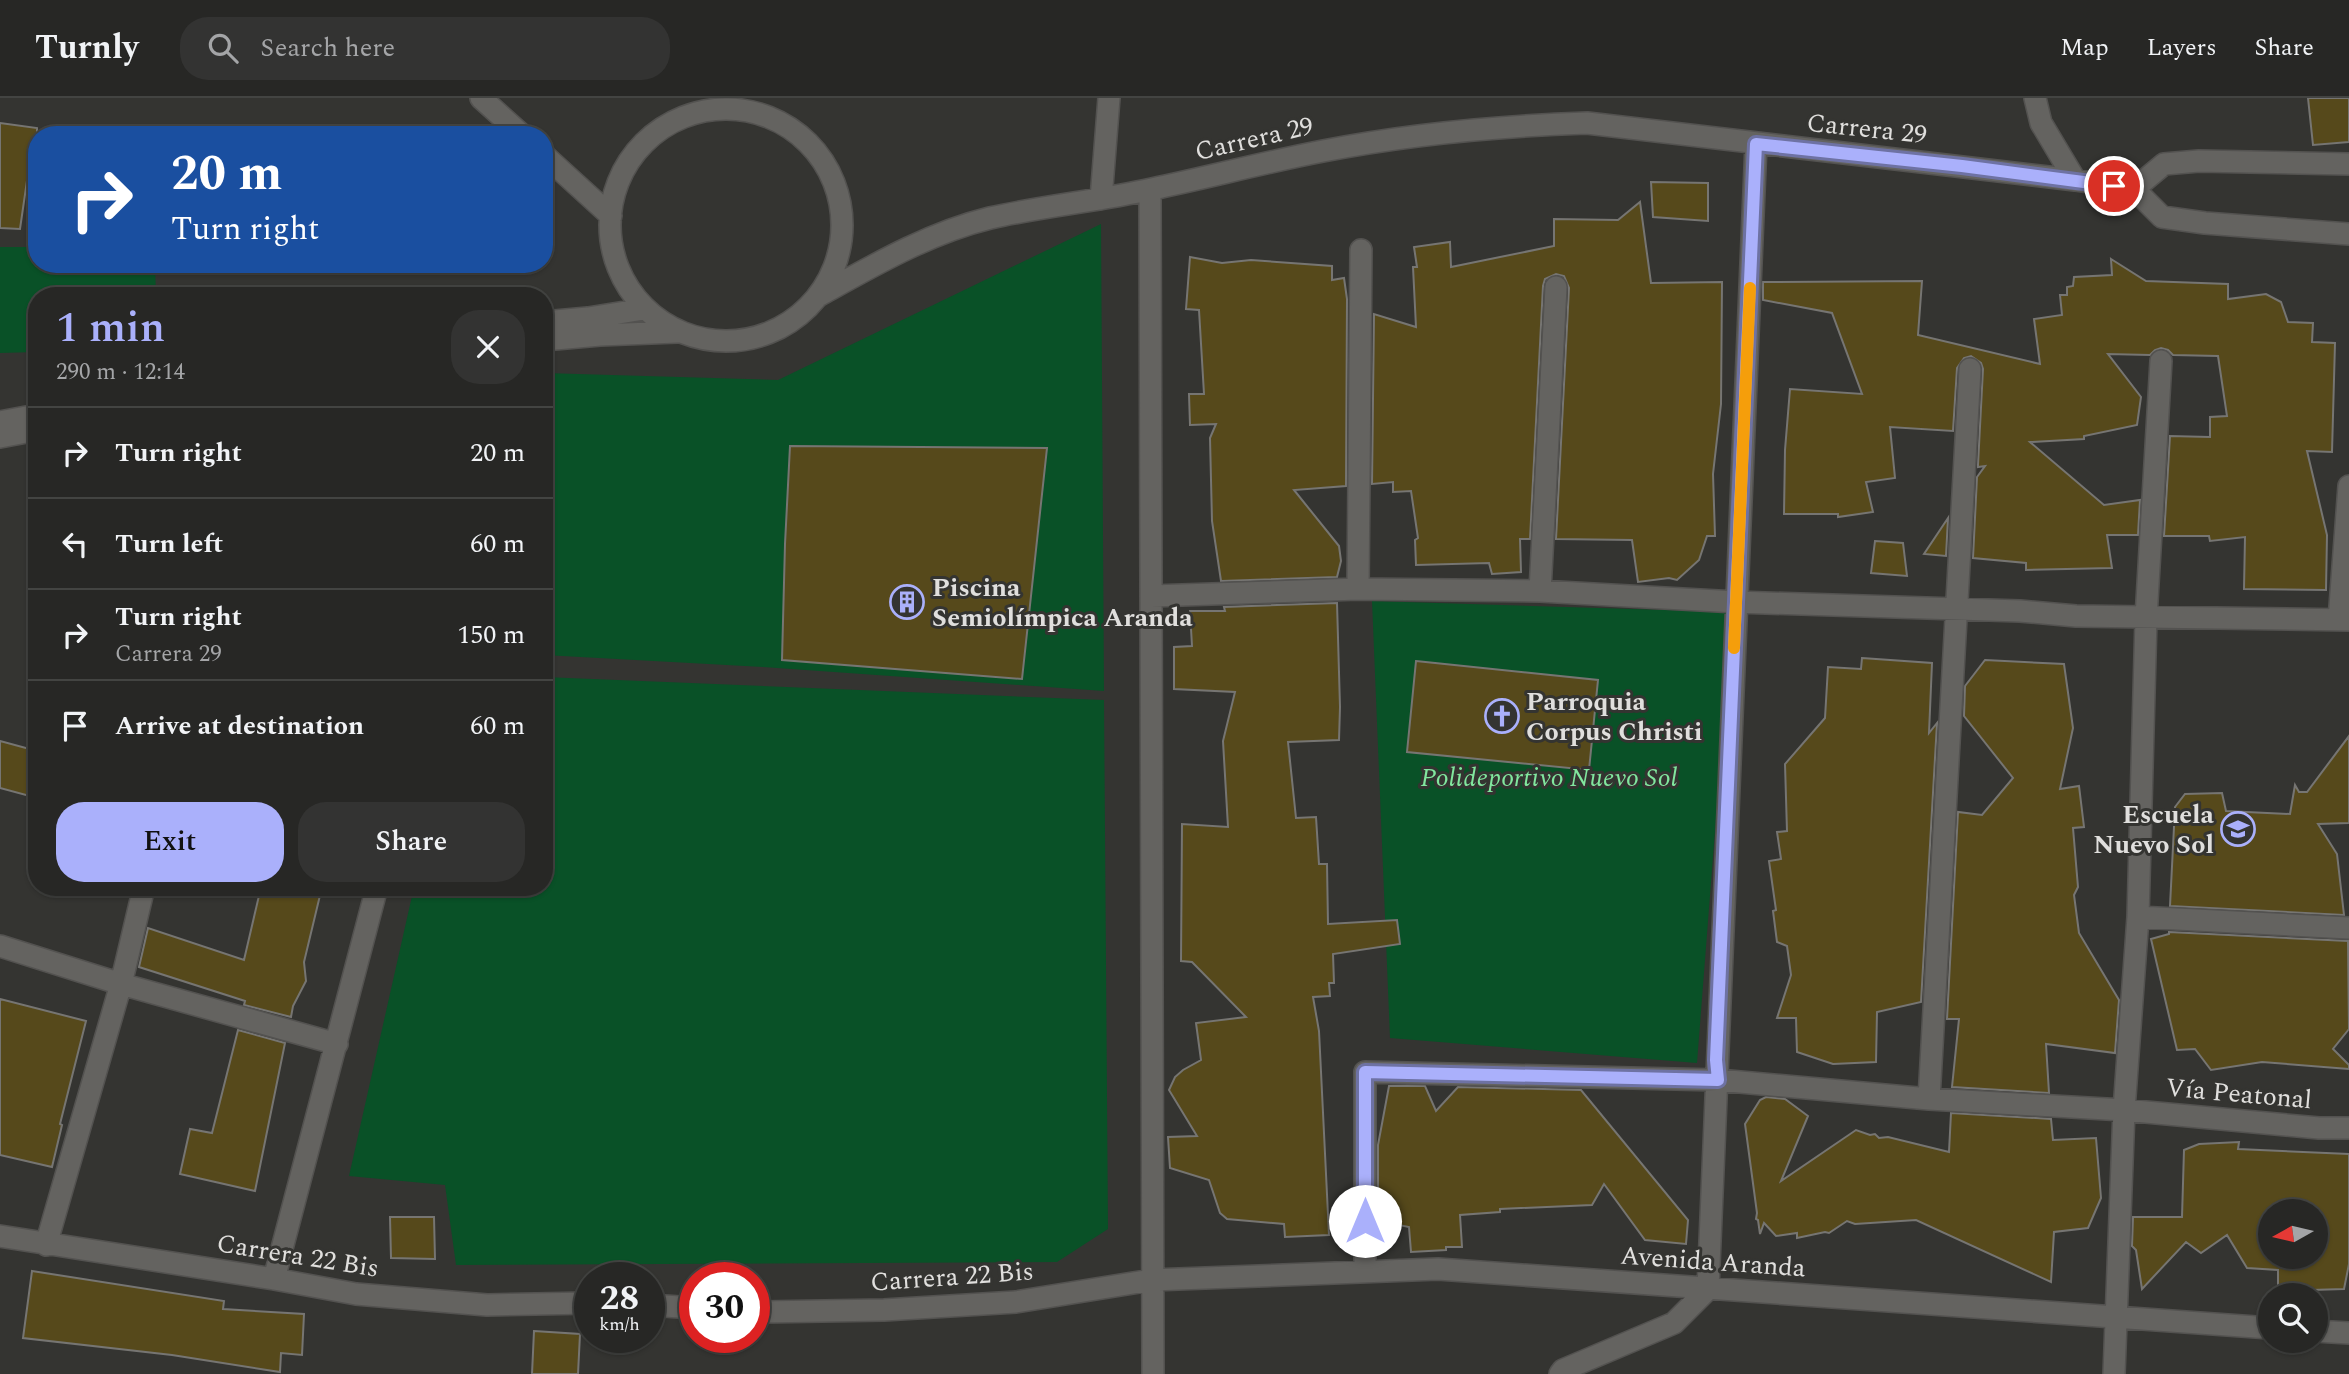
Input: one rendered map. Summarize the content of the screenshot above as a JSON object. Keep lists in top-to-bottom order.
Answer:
{
  "streets": {
    "street": [
      "Carrera 29",
      "Vía Peatonal",
      "Carrera 22 Bis",
      "Avenida Aranda"
    ]
  },
  "crossings": [
    ["Vía Peatonal", "Avenida Aranda"],
    ["Carrera 22 Bis", "Avenida Aranda"]
  ],
  "parks": ["Polideportivo Nuevo Sol"],
  "places": {
    "building": ["Piscina Semiolímpica Aranda"],
    "church": ["Parroquia Corpus Christi"],
    "school or university": ["Escuela Nuevo Sol"]
  },
  "north": "left",
  "page": {
    "header": "Turnly",
    "search": "Search here",
    "nav": ["Map", "Layers", "Share"],
    "turn": ["20 m", "Turn right"],
    "heading": ["1 min", "290 m · 12:14"],
    "list": [
      {
        "name": "Turn right",
        "value": "20 m"
      },
      {
        "name": "Turn left",
        "value": "60 m"
      },
      {
        "name": "Turn right",
        "note": "Carrera 29",
        "value": "150 m"
      },
      {
        "name": "Arrive at destination",
        "value": "60 m"
      }
    ],
    "buttons": ["Exit", "Share"],
    "speed": "28 km/h",
    "limit": "30"
  }
}
